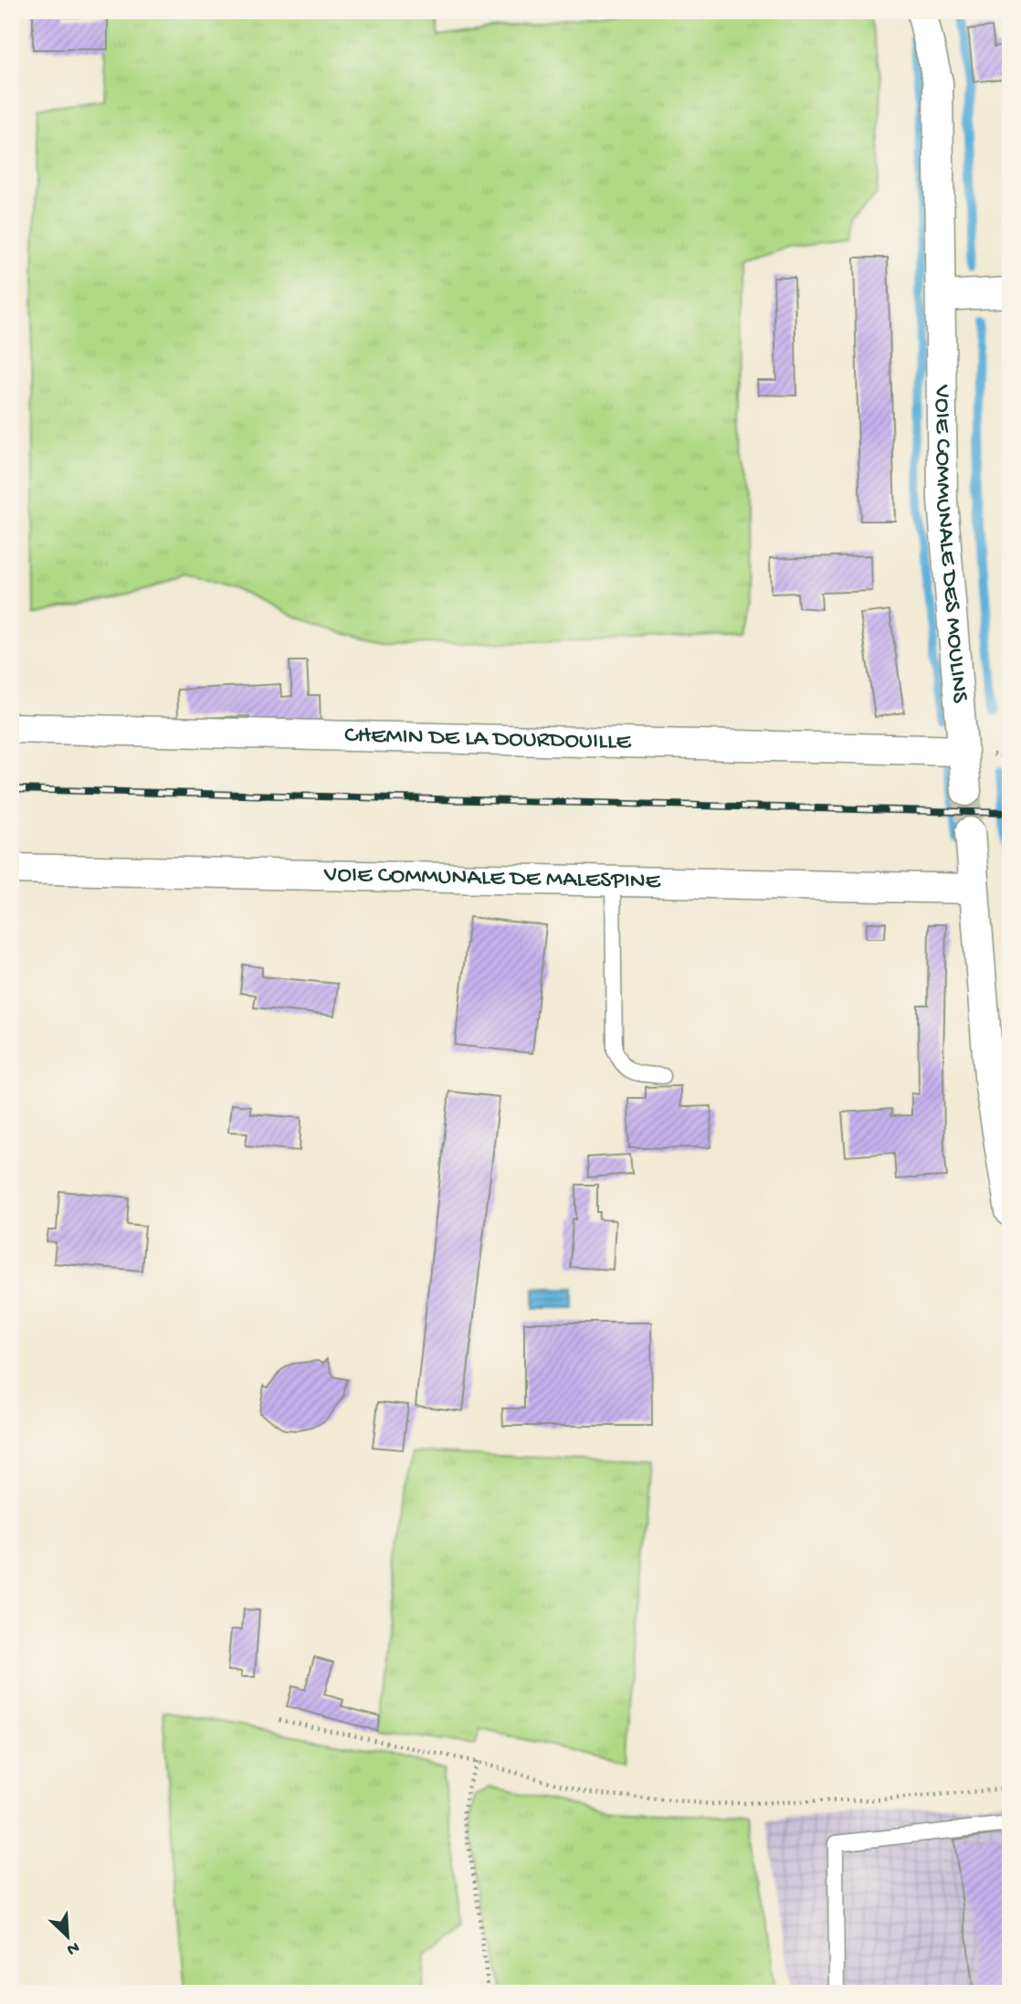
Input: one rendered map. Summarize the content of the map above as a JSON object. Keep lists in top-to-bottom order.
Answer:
{
  "streets": {
    "street": ["VOIE COMMUNALE DES MOULINS", "CHEMIN DE LA DOURDOUILLE", "VOIE COMMUNALE DE MALESPINE"]
  },
  "crossings": [
    ["VOIE COMMUNALE DES MOULINS", "CHEMIN DE LA DOURDOUILLE"]
  ],
  "north": "bottom right"
}
